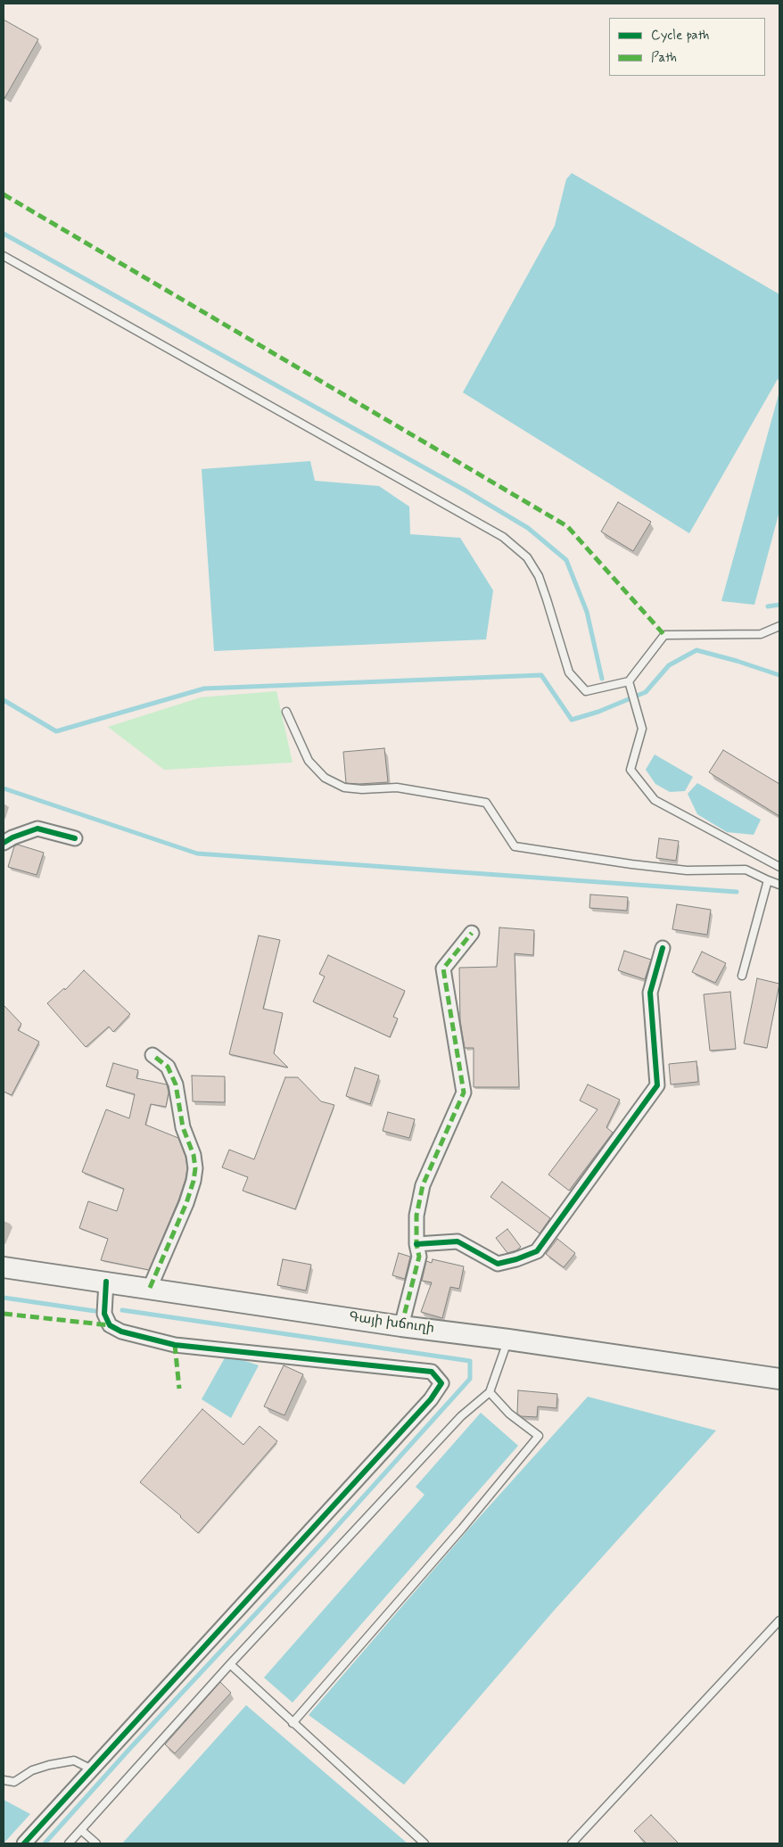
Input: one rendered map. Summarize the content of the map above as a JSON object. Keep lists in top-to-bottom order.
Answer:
{
  "streets": {
    "main road": ["Գայի խճուղի"]
  },
  "legend": ["Cycle path", "Path"]
}
